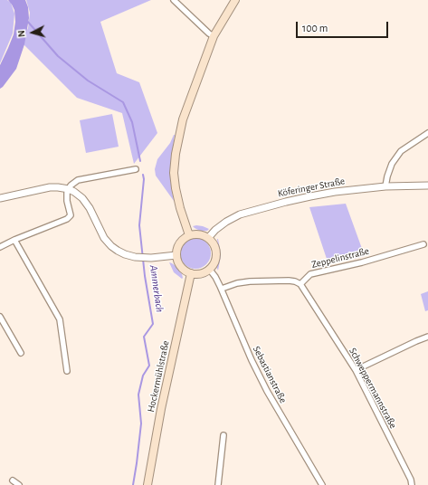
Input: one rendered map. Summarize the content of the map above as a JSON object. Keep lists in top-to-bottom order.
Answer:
{
  "streets": {
    "main road": ["Hockermühlstraße"],
    "street": [
      "Köferinger Straße",
      "Zeppelinstraße",
      "Sebastianstraße",
      "Schweppermannstraße"
    ]
  },
  "crossings": [
    ["Köferinger Straße", "Sebastianstraße"],
    ["Köferinger Straße", "Hockermühlstraße"],
    ["Zeppelinstraße", "Schweppermannstraße"],
    ["Sebastianstraße", "Hockermühlstraße"]
  ],
  "water": ["Ammerbach"],
  "scale_bar": "100 m",
  "north": "left"
}
